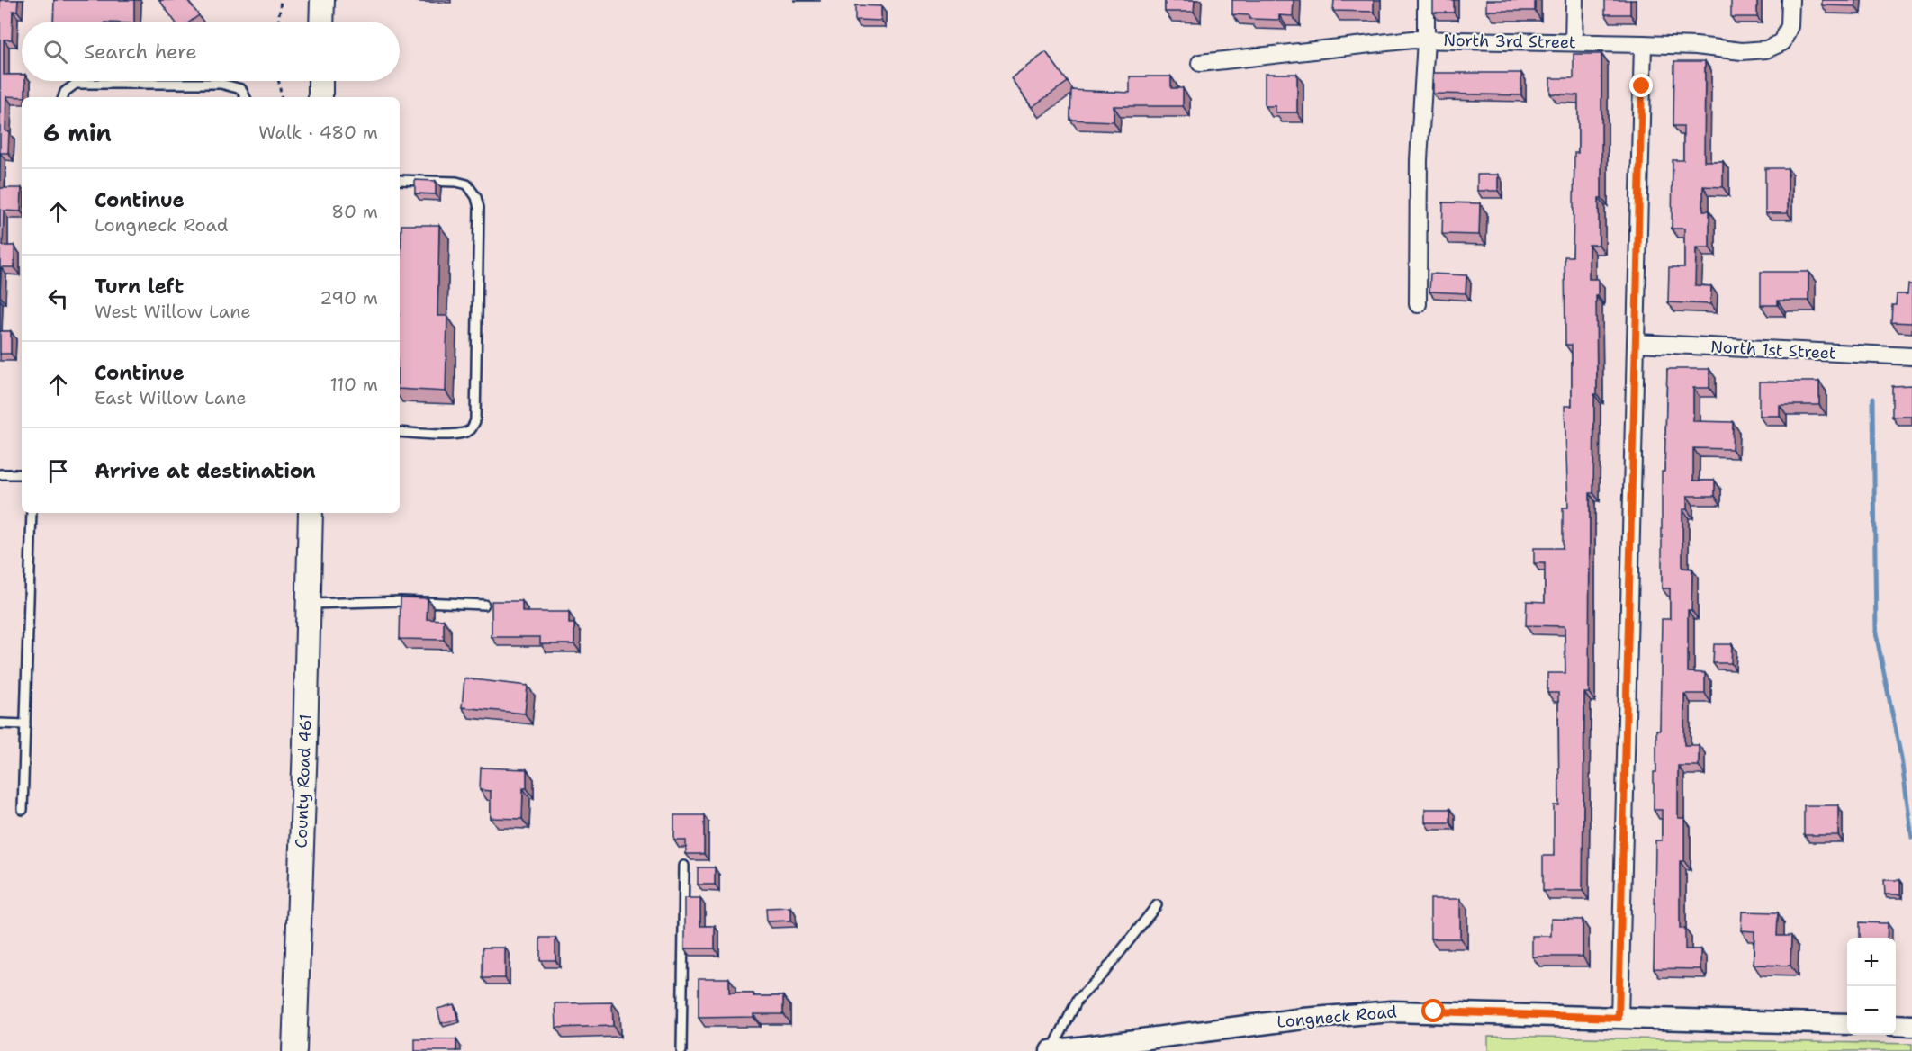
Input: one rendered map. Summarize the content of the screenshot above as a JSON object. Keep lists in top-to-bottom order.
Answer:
{
  "streets": {
    "main road": ["County Road 461"],
    "street": ["North 3rd Street", "North 1st Street", "Longneck Road"]
  },
  "page": {
    "search": "Search here",
    "heading": ["6 min", "Walk · 480 m"],
    "list": [
      ["Continue", "Longneck Road", "80 m"],
      ["Turn left", "West Willow Lane", "290 m"],
      ["Continue", "East Willow Lane", "110 m"],
      "Arrive at destination"
    ],
    "map_buttons": ["+", "−"]
  }
}
